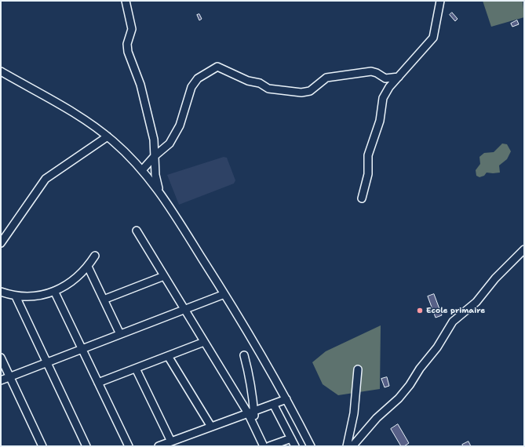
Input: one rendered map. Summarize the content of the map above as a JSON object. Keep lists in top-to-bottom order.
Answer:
{
  "places": ["Ecole primaire"]
}
